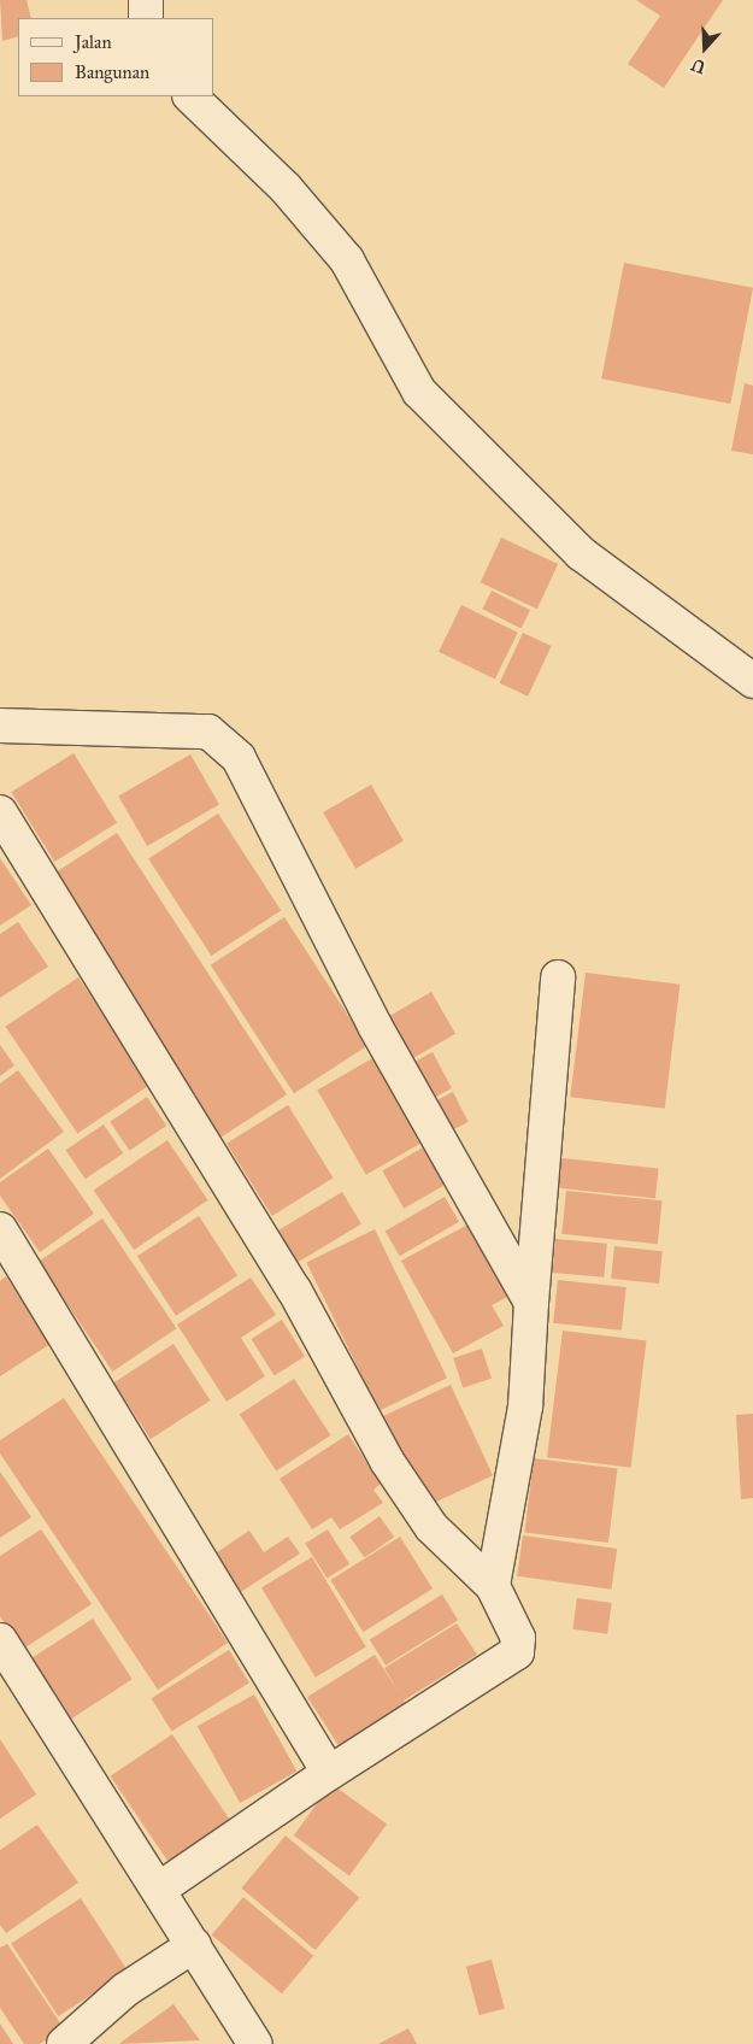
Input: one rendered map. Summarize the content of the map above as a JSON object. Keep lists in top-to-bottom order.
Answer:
{
  "legend": ["Jalan", "Bangunan"],
  "north": "bottom"
}
